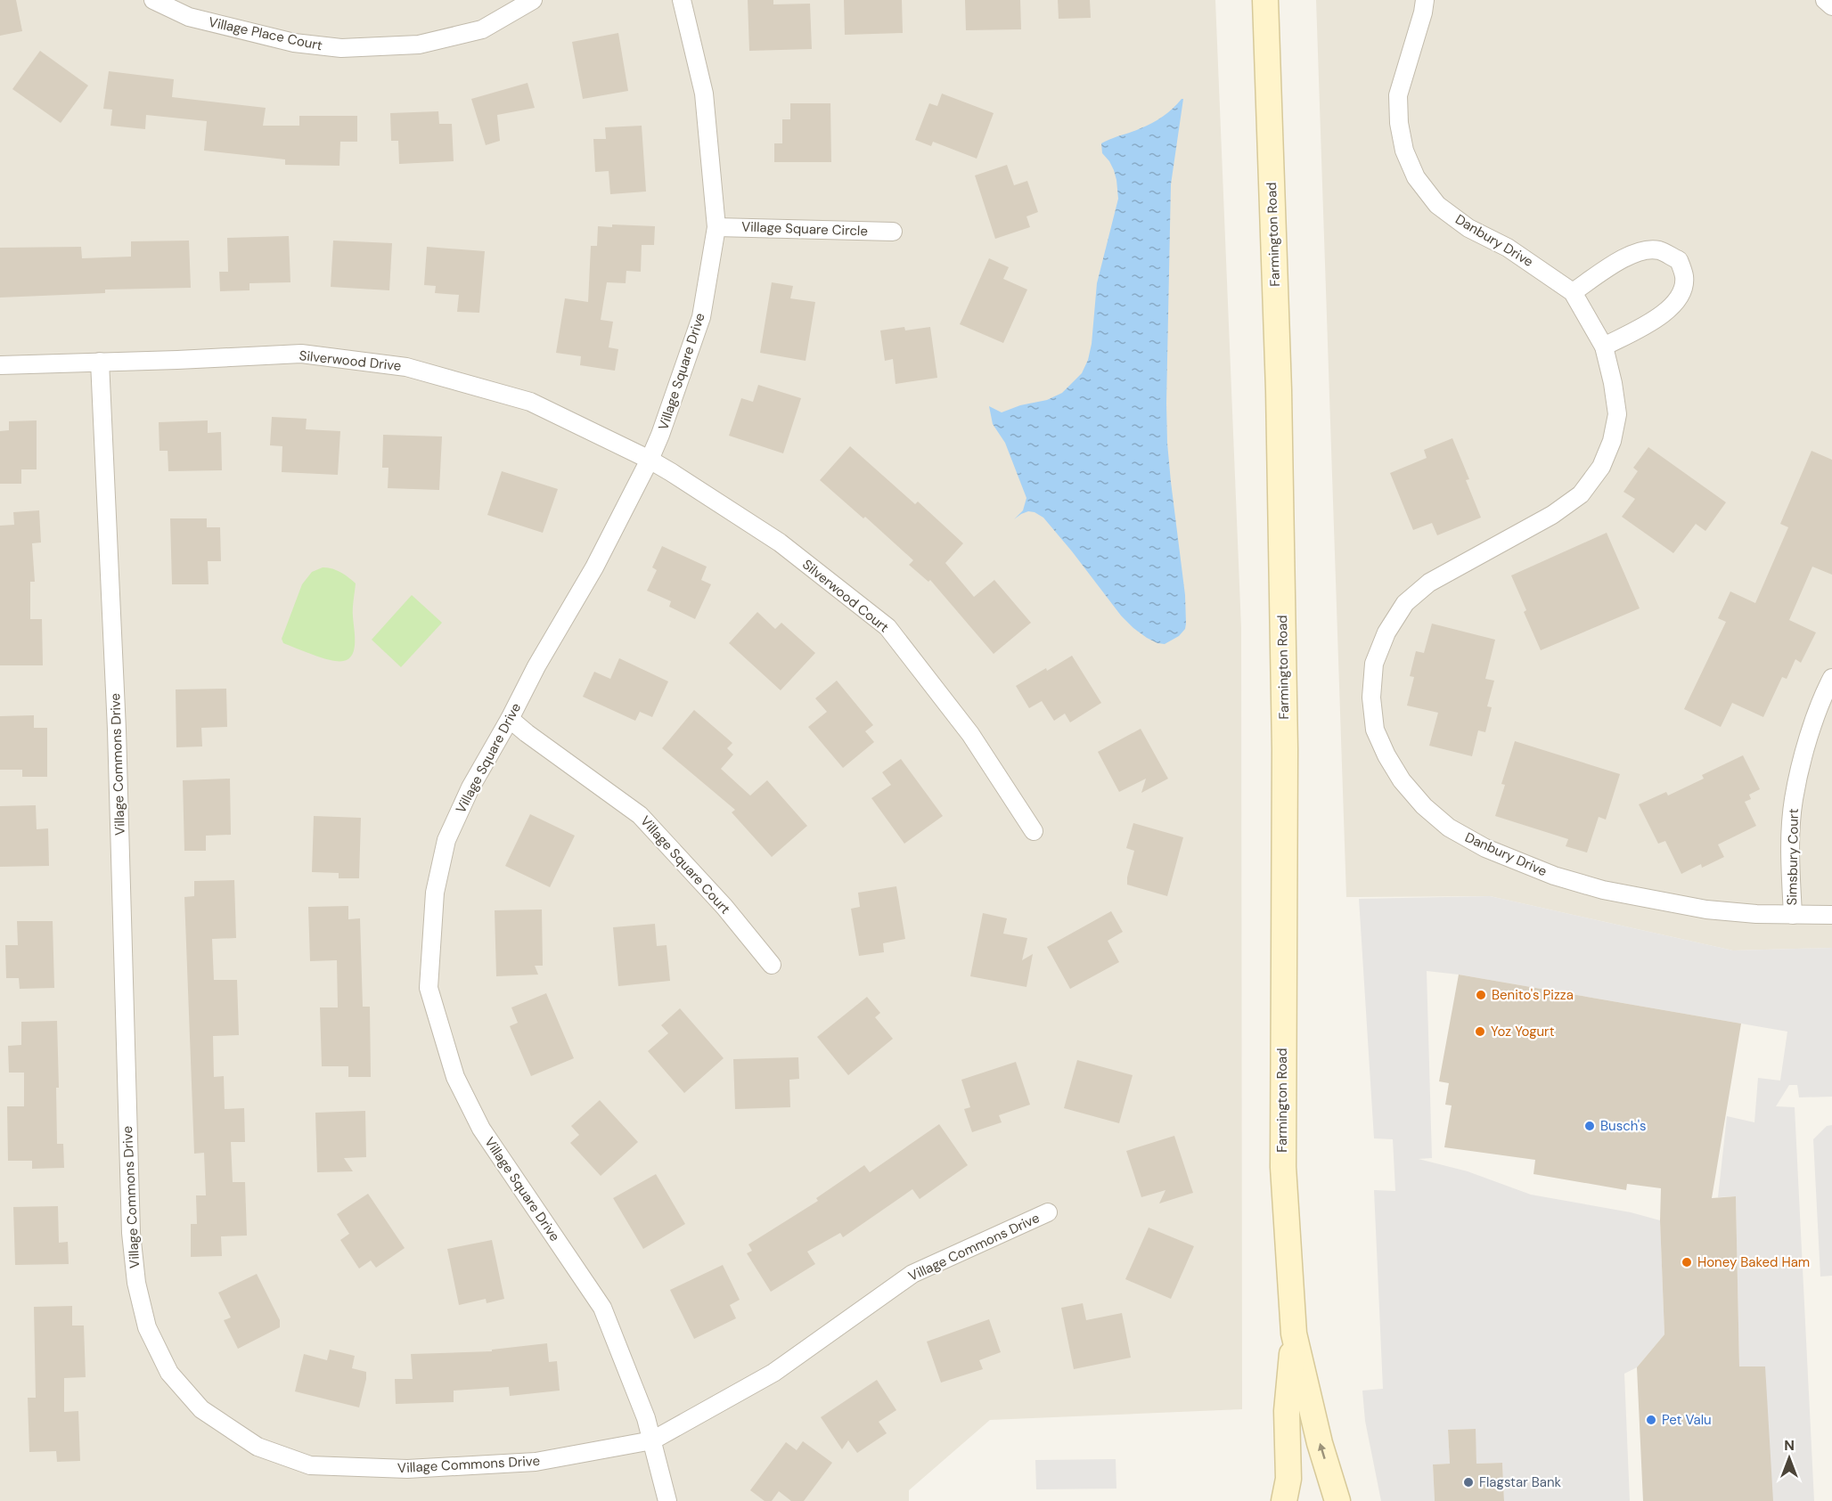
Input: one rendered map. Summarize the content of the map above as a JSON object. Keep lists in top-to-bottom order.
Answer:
{
  "streets": {
    "street": [
      "Village Place Court",
      "Village Square Circle",
      "Farmington Road",
      "Danbury Drive",
      "Silverwood Drive",
      "Village Square Drive",
      "Silverwood Court",
      "Village Commons Drive",
      "Simsbury Court",
      "Village Square Court"
    ]
  },
  "crossings": [
    ["Village Square Circle", "Village Square Drive"],
    ["Danbury Drive", "Simsbury Court"],
    ["Silverwood Drive", "Village Square Drive"],
    ["Silverwood Drive", "Silverwood Court"],
    ["Silverwood Drive", "Village Commons Drive"],
    ["Village Square Drive", "Silverwood Court"],
    ["Village Square Drive", "Village Commons Drive"],
    ["Village Square Drive", "Village Square Court"]
  ],
  "places": [
    "Benito's Pizza",
    "Yoz Yogurt",
    "Busch's",
    "Honey Baked Ham",
    "Pet Valu",
    "Flagstar Bank"
  ],
  "north": "top"
}
